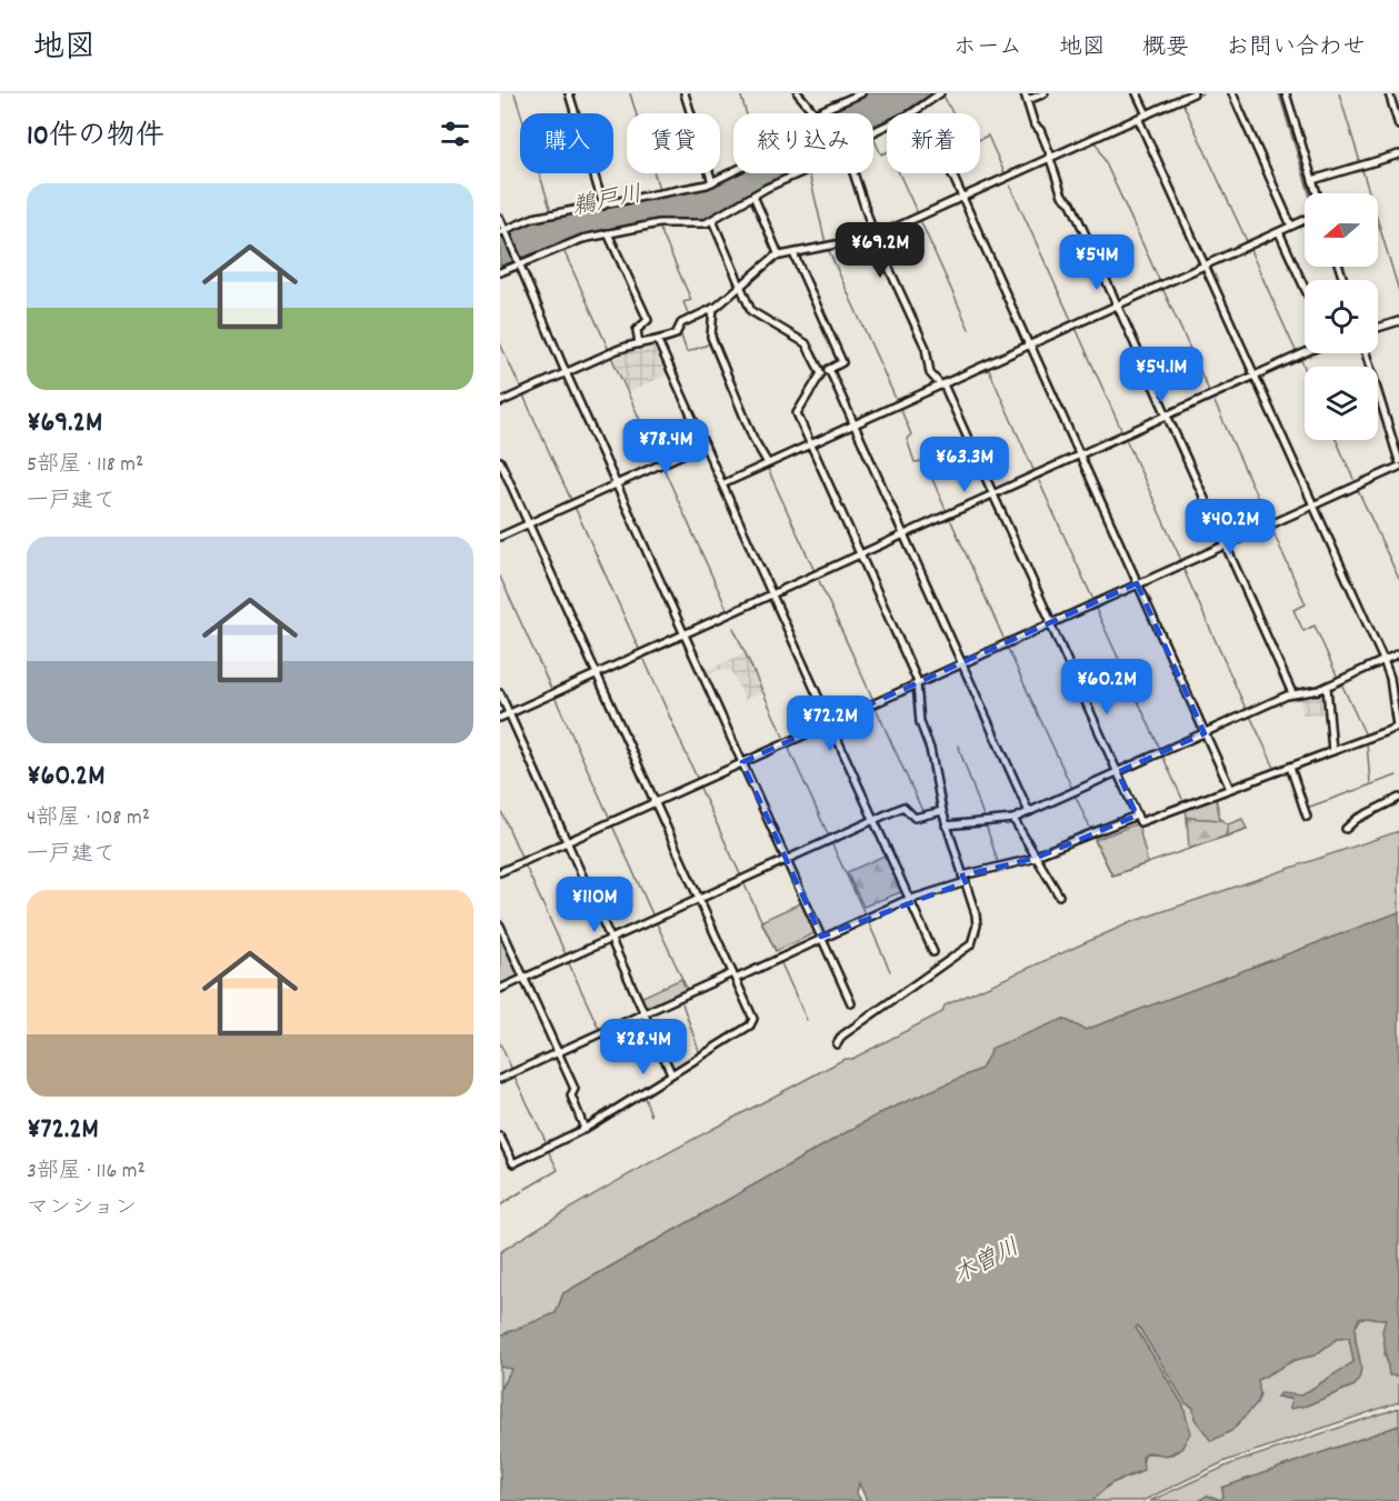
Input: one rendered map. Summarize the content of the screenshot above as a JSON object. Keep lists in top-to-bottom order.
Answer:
{
  "water": ["鵜戸川", "木曽川"],
  "north": "left",
  "page": {
    "header": "地図",
    "nav": [
      "ホーム",
      "地図",
      "概要",
      "お問い合わせ"
    ],
    "heading": "10件の物件",
    "chip": [
      "購入",
      "賃貸",
      "絞り込み",
      "新着"
    ],
    "list": [
      {
        "name": "¥69.2M",
        "note": "5部屋 · 118 m² · 一戸建て"
      },
      {
        "name": "¥60.2M",
        "note": "4部屋 · 108 m² · 一戸建て"
      },
      {
        "name": "¥72.2M",
        "note": "3部屋 · 116 m² · マンション"
      }
    ],
    "price": [
      "¥69.2M",
      "¥54M",
      "¥54.1M",
      "¥78.4M",
      "¥63.3M",
      "¥40.2M",
      "¥60.2M",
      "¥72.2M",
      "¥110M",
      "¥28.4M"
    ]
  }
}
